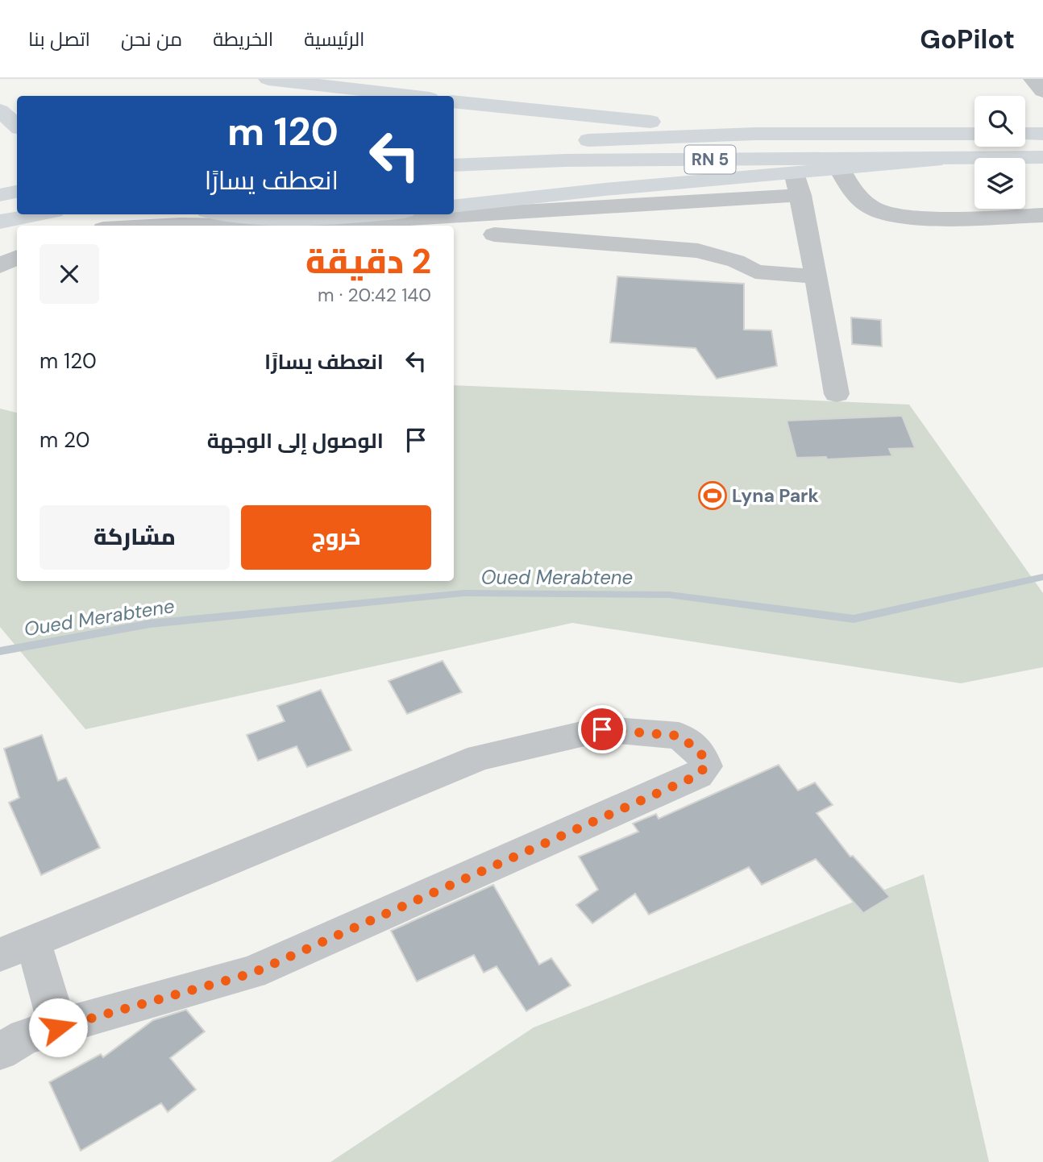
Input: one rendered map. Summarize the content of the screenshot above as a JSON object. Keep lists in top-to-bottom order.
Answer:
{
  "streets": {
    "main road": ["RN 5"]
  },
  "water": ["Oued Merabtene"],
  "places": {
    "sports": ["Lyna Park"]
  },
  "page": {
    "header": "GoPilot",
    "nav": [
      "الرئيسية",
      "الخريطة",
      "من نحن",
      "اتصل بنا"
    ],
    "turn": ["120 m", "انعطف يسارًا"],
    "heading": ["2 دقيقة", "140 m · 20:42"],
    "list": [
      {
        "name": "انعطف يسارًا",
        "value": "120 m"
      },
      {
        "name": "الوصول إلى الوجهة",
        "value": "20 m"
      }
    ],
    "buttons": ["خروج", "مشاركة"]
  }
}
